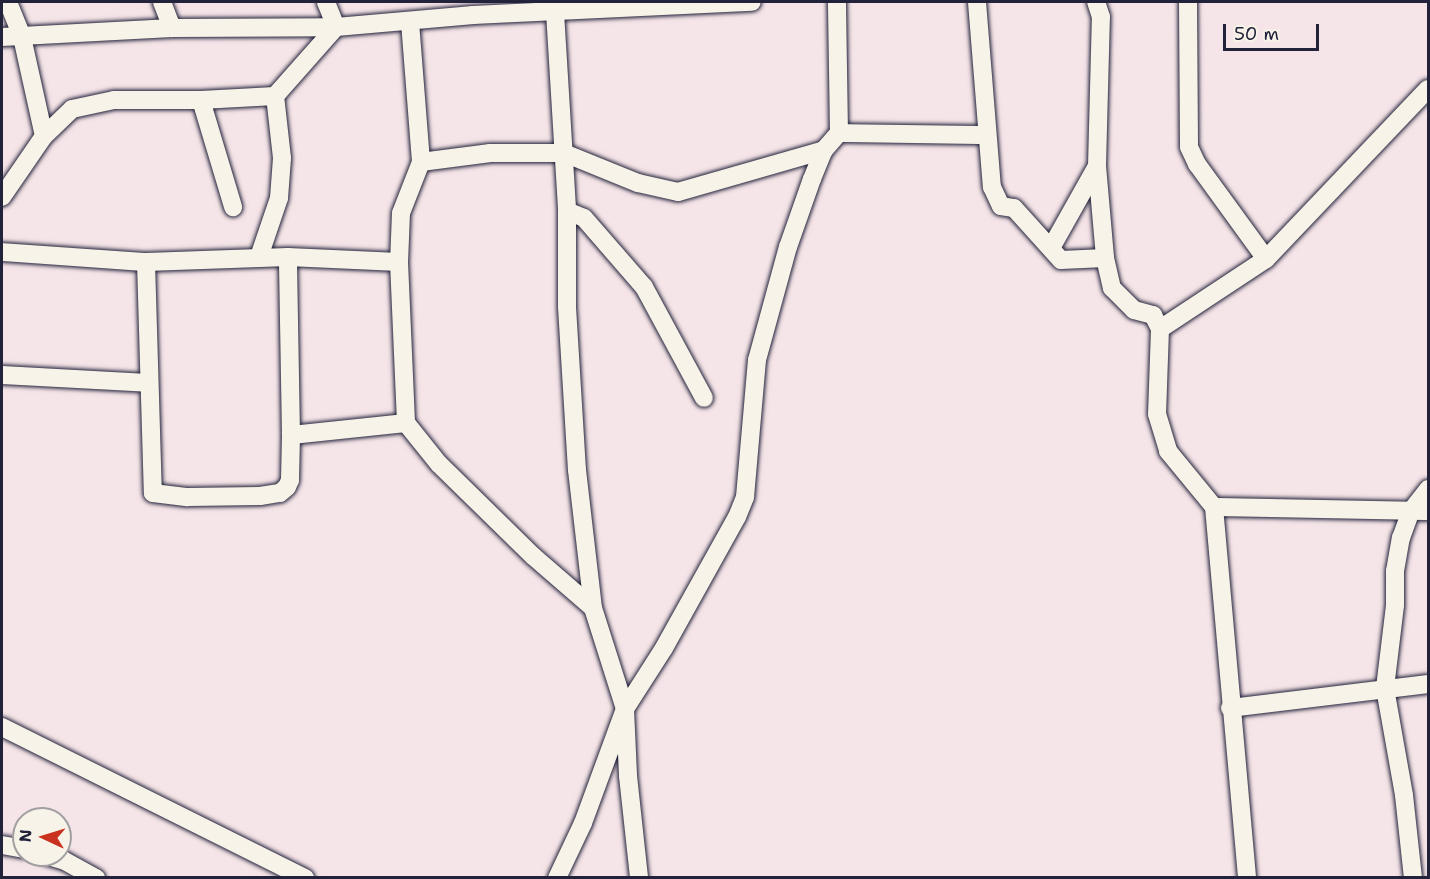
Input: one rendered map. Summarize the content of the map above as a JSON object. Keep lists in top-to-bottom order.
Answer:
{
  "scale_bar": "50 m",
  "north": "left"
}
